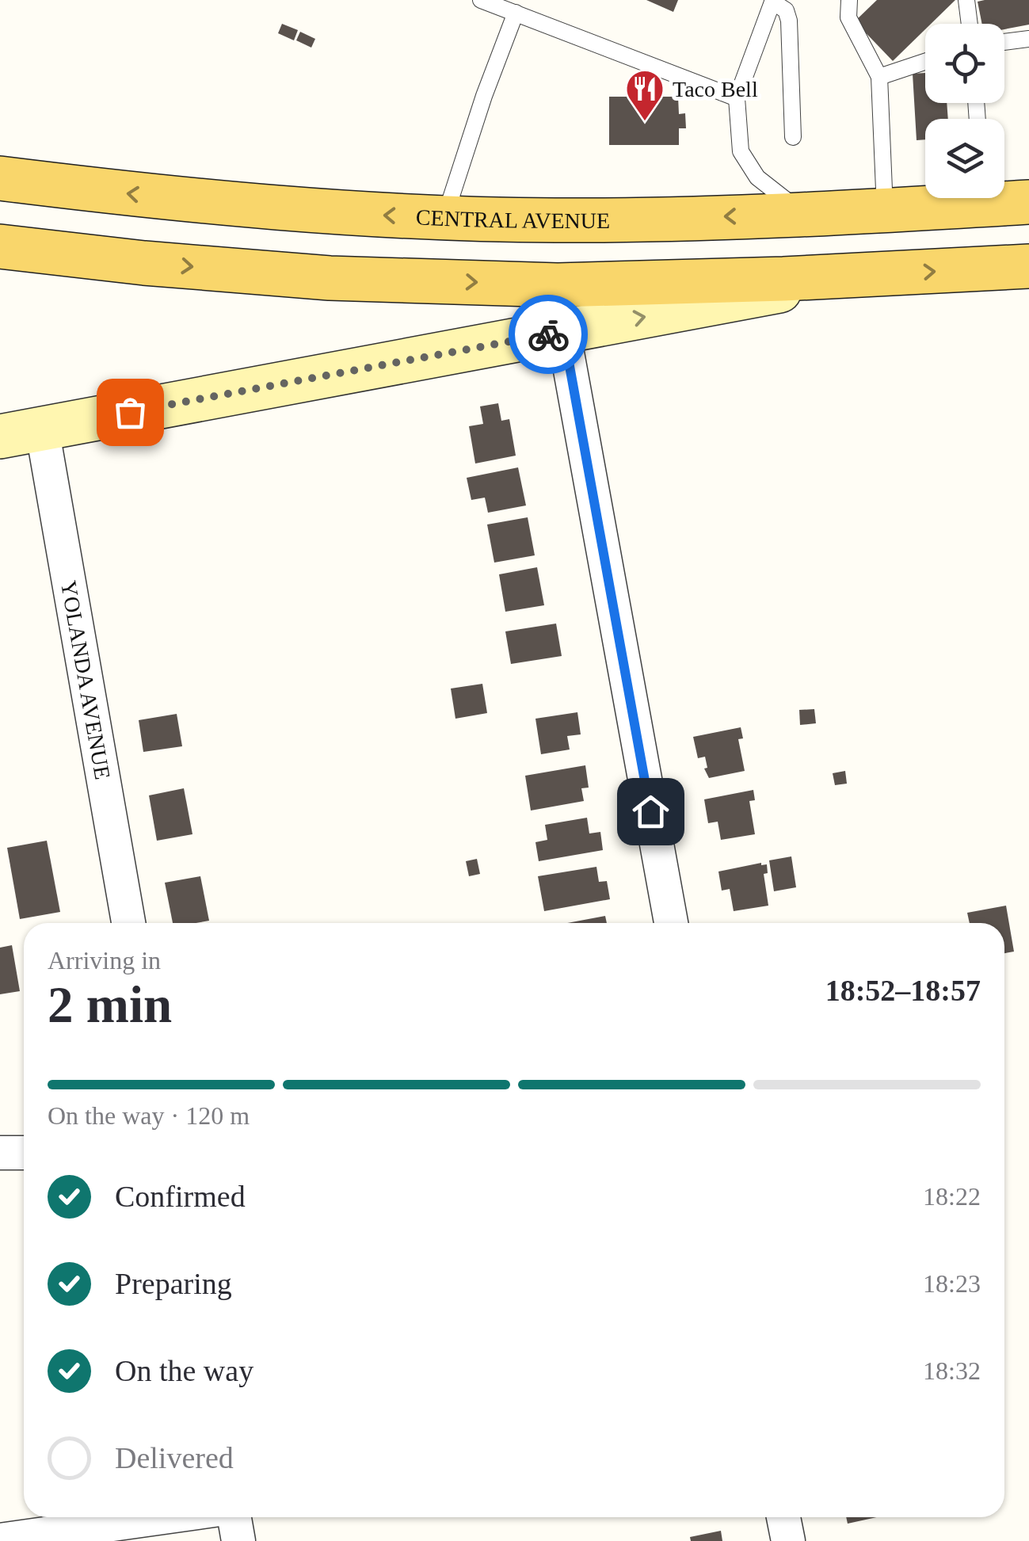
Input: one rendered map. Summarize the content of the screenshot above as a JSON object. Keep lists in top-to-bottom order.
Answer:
{
  "streets": {
    "main road": ["CENTRAL AVENUE"],
    "street": ["YOLANDA AVENUE"]
  },
  "places": {
    "restaurant": ["Taco Bell"]
  },
  "page": {
    "heading": ["2 min", "Arriving in", "18:52–18:57"],
    "bar": "On the way · 120 m",
    "list": [
      ["Confirmed", "18:22"],
      ["Preparing", "18:23"],
      ["On the way", "18:32"],
      "Delivered"
    ]
  }
}
